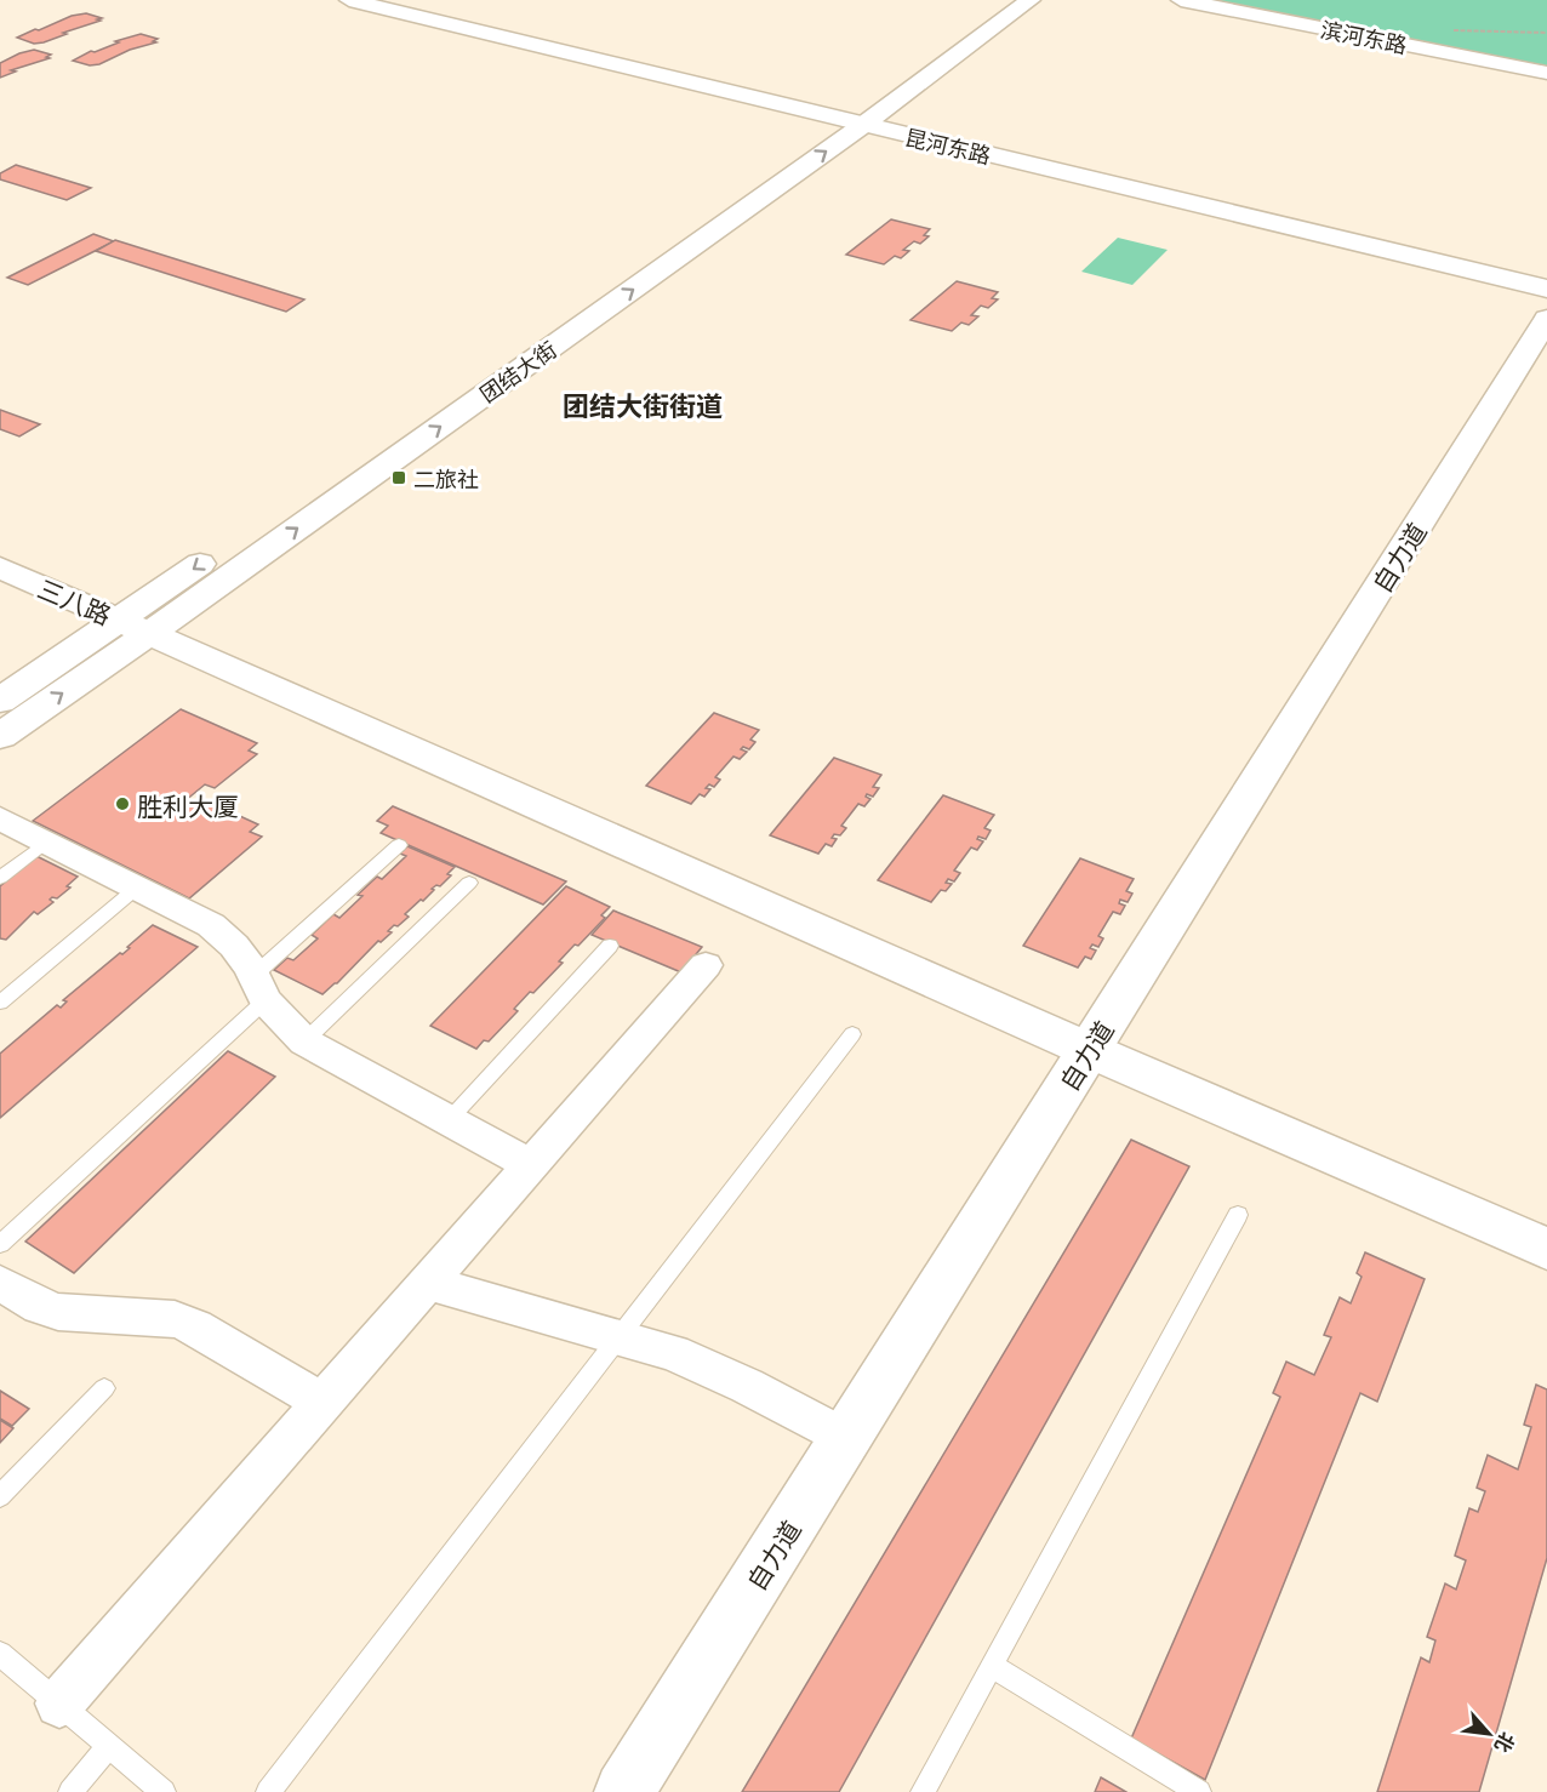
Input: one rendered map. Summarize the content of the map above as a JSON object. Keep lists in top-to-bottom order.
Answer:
{
  "streets": {
    "main road": [
      "滨河东路",
      "昆河东路",
      "团结大街",
      "自力道",
      "三八路"
    ]
  },
  "crossings": [
    ["昆河东路", "团结大街"],
    ["团结大街", "三八路"],
    ["自力道", "三八路"]
  ],
  "districts": ["团结大街街道"],
  "places": {
    "transit": ["二旅社"],
    "other": ["胜利大厦"]
  },
  "north": "bottom right"
}
